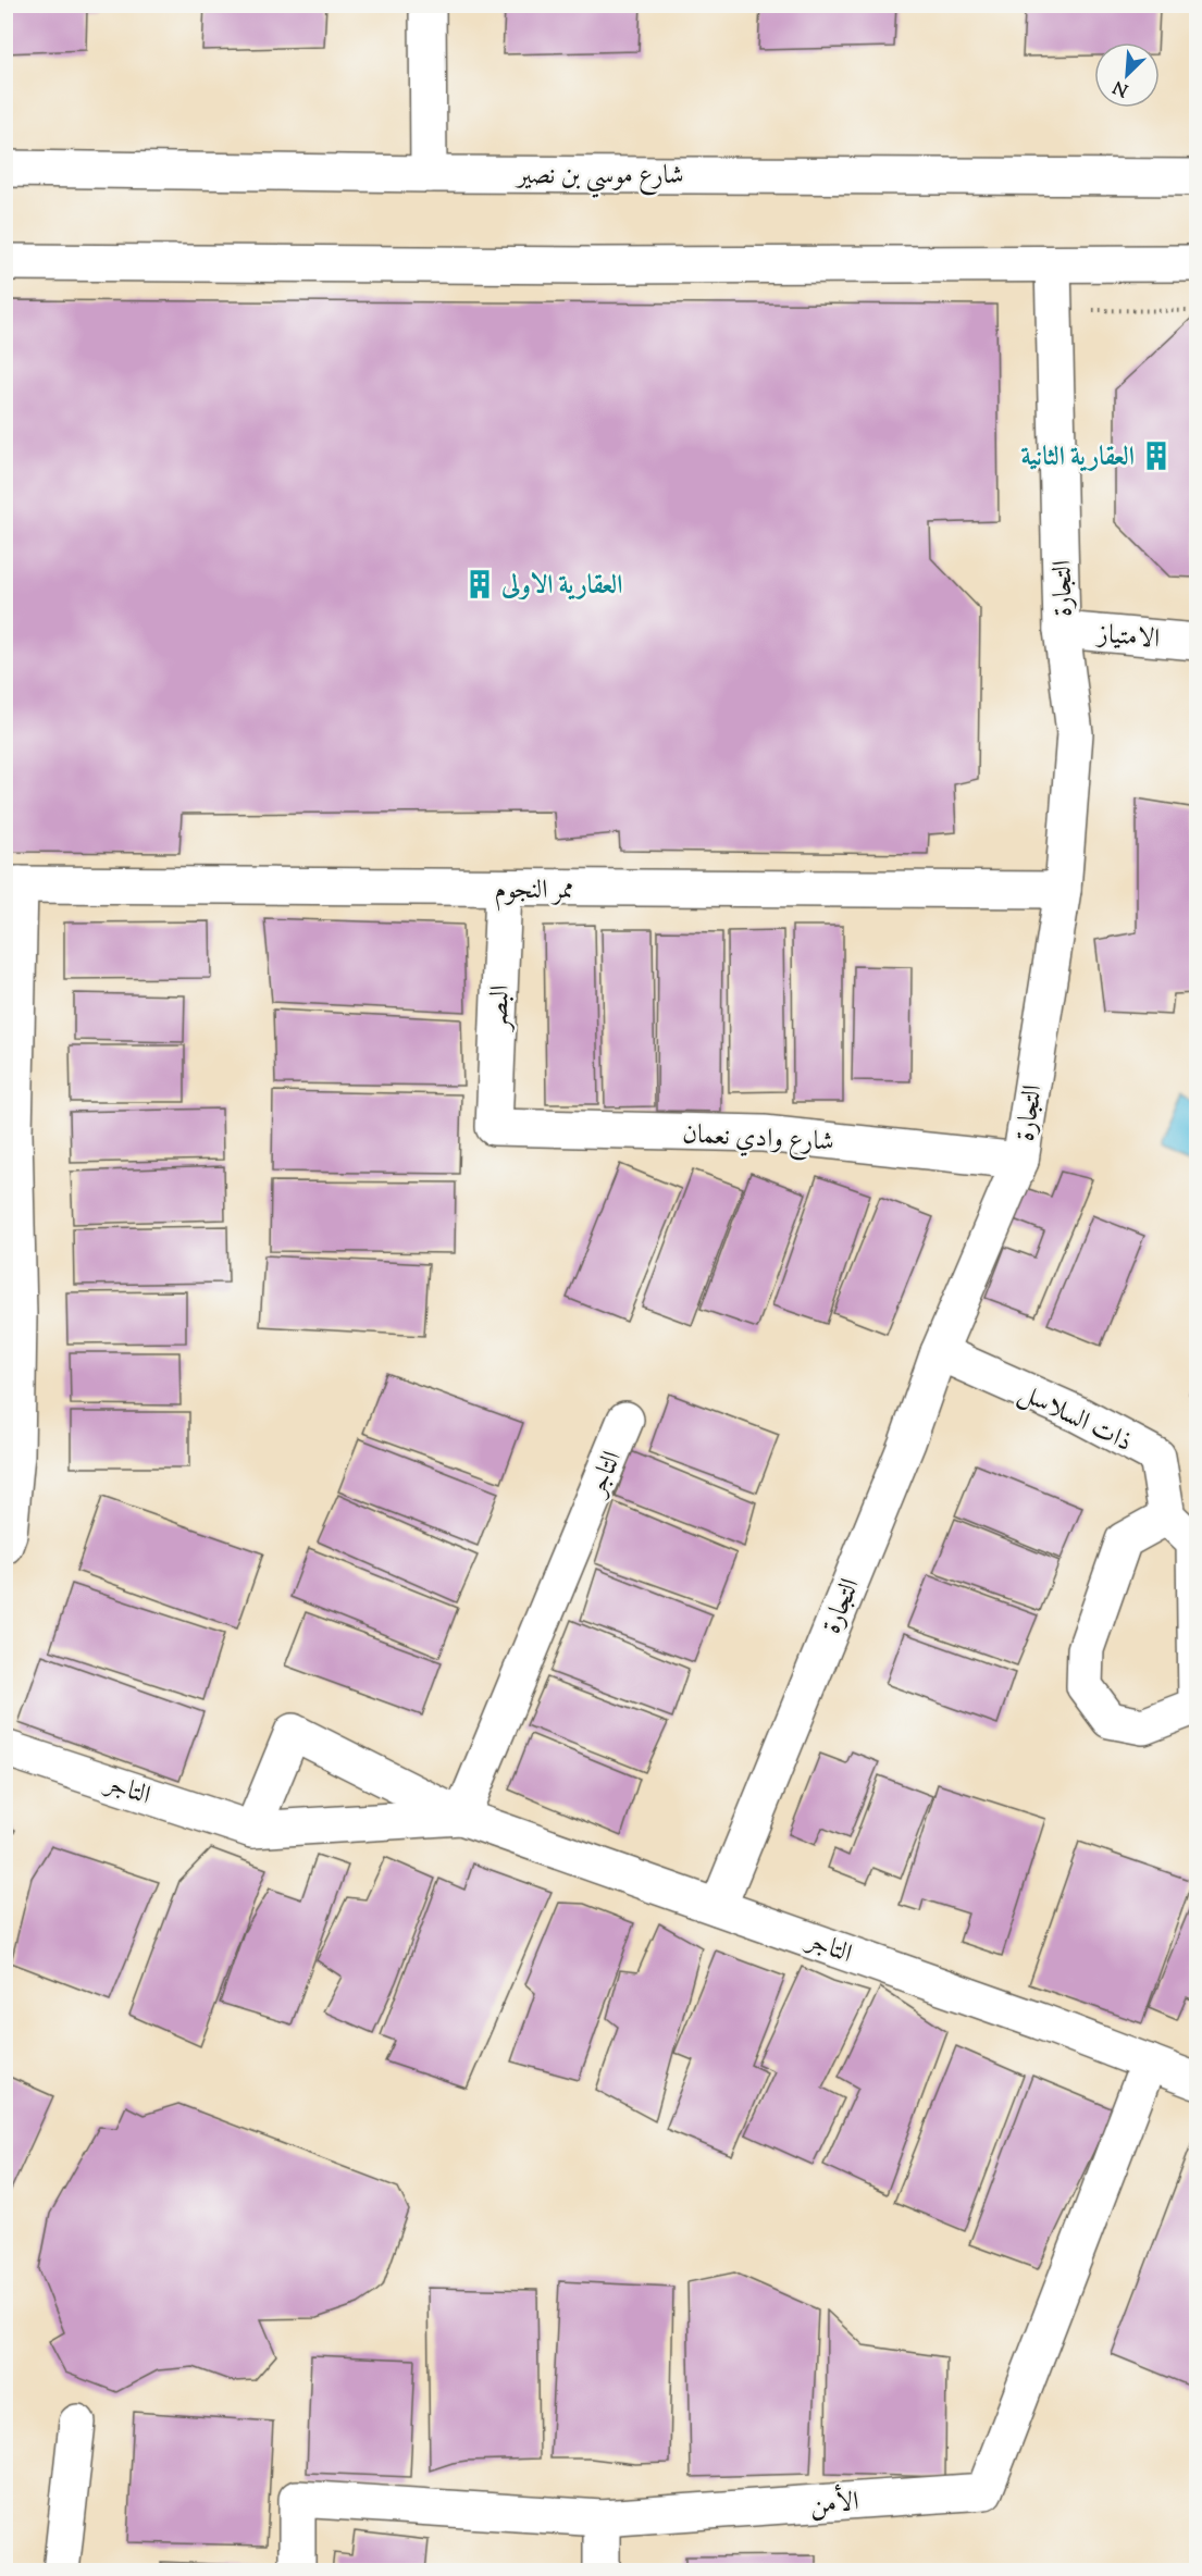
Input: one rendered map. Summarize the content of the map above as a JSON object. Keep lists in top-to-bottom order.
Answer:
{
  "streets": {
    "street": [
      "شارع موسي بن نصير",
      "التجارة",
      "الامتياز",
      "ممر النجوم",
      "البصر",
      "شارع وادي نعمان",
      "ذات السلاسل",
      "التاجر",
      "الأمن"
    ]
  },
  "crossings": [
    ["التجارة", "الامتياز"],
    ["التجارة", "ممر النجوم"],
    ["التجارة", "شارع وادي نعمان"],
    ["التجارة", "ذات السلاسل"],
    ["التجارة", "التاجر"],
    ["ممر النجوم", "البصر"],
    ["البصر", "شارع وادي نعمان"],
    ["التاجر", "الأمن"]
  ],
  "places": {
    "building": ["العقارية الثانية", "العقارية الاولى"]
  },
  "north": "bottom left"
}
